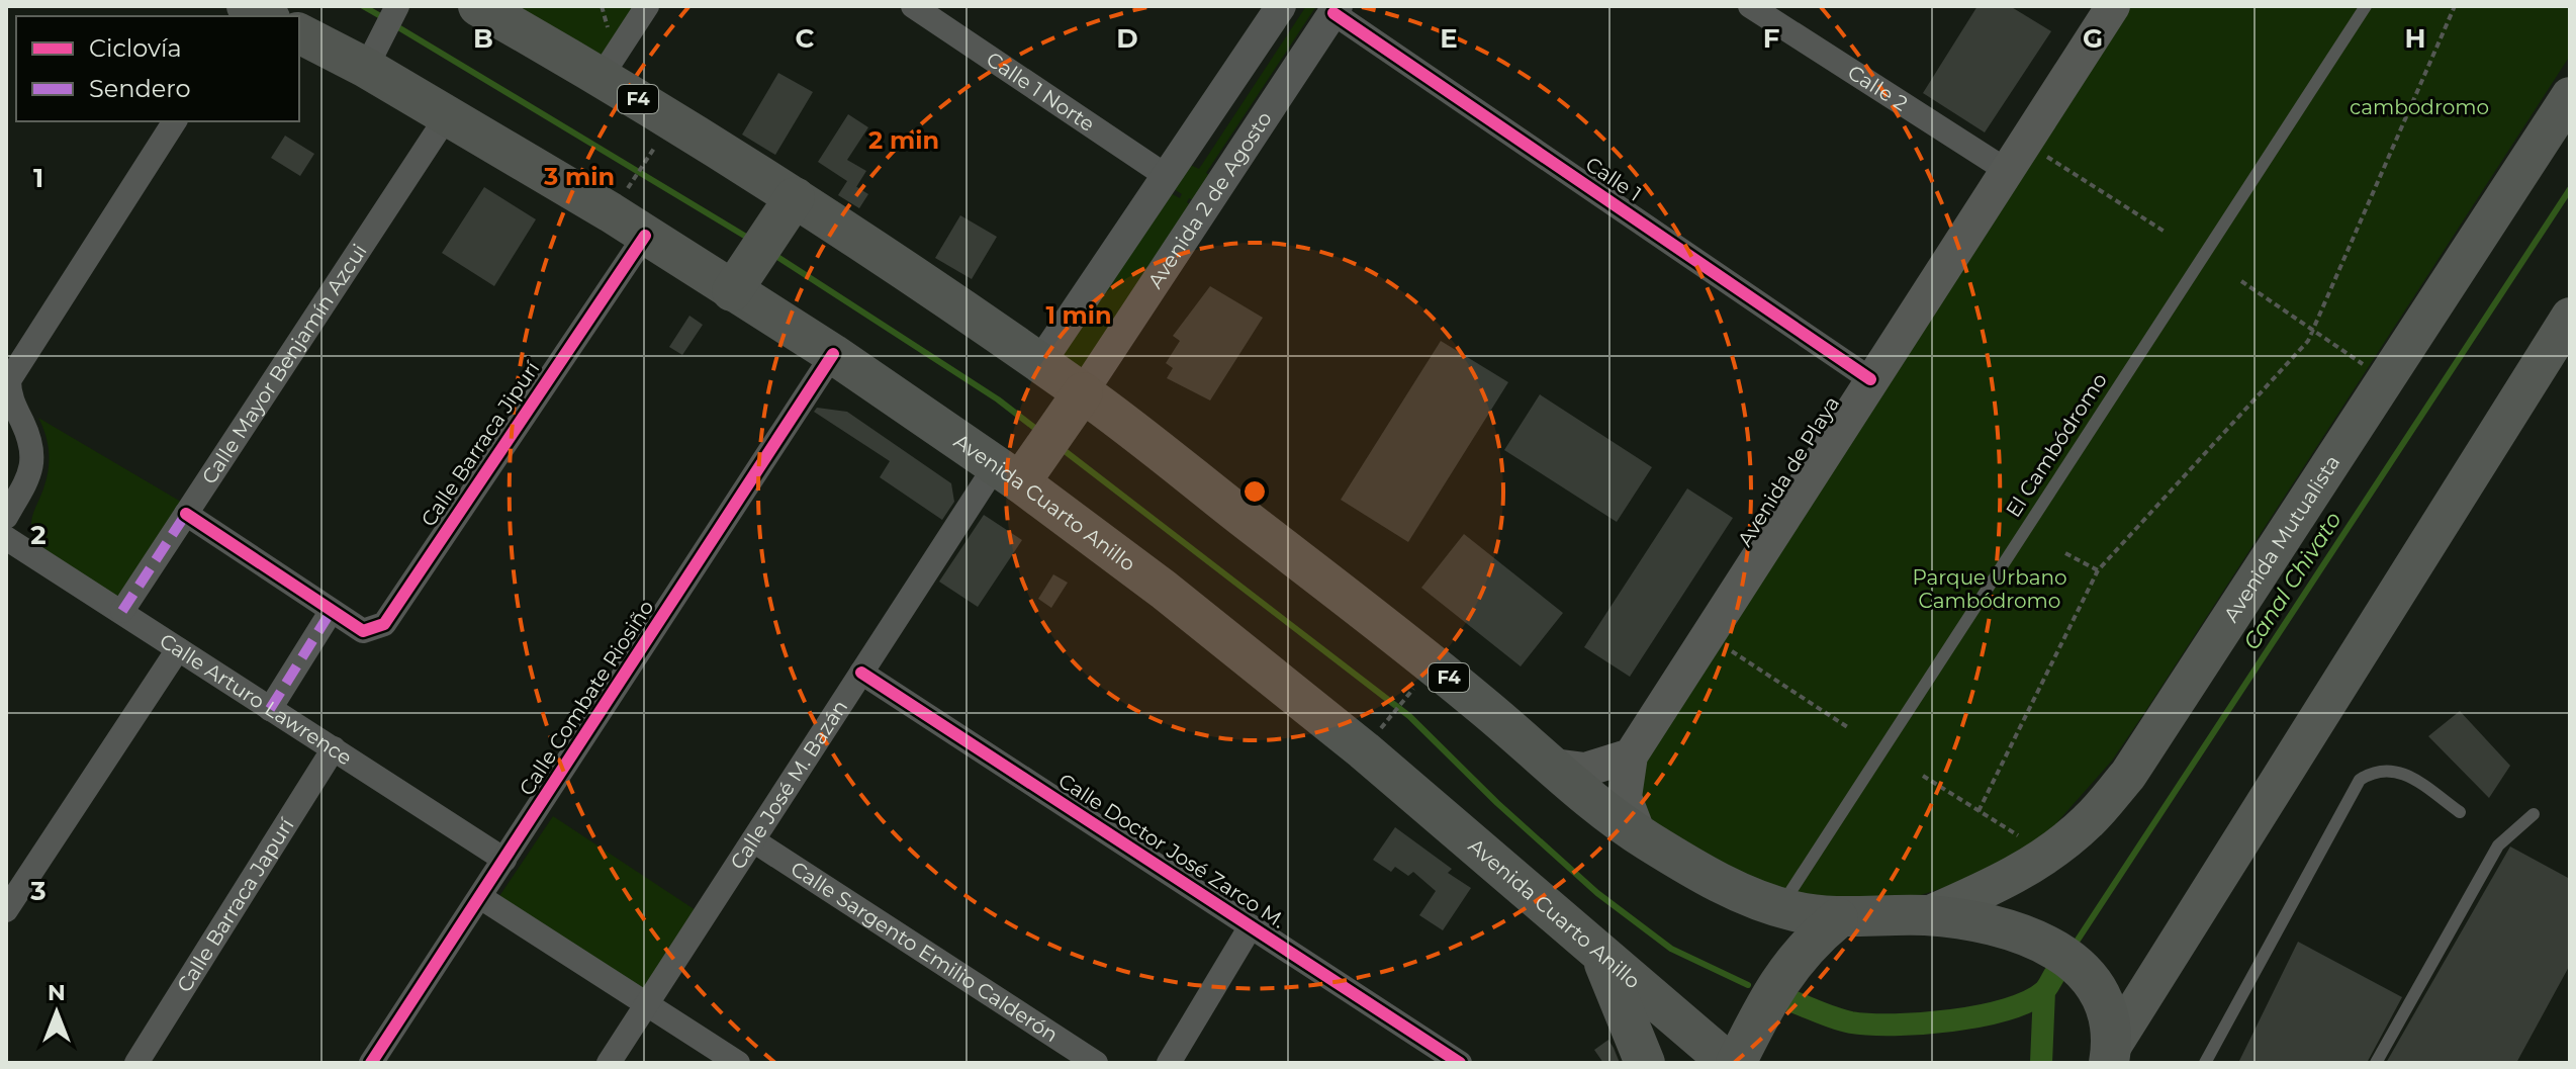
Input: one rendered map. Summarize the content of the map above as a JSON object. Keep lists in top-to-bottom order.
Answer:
{
  "streets": {
    "highway": ["F4", "Avenida Cuarto Anillo"],
    "main road": ["Avenida de Playa", "Avenida Mutualista"],
    "street": [
      "Calle 2",
      "Calle 1 Norte",
      "Calle 1",
      "Avenida 2 de Agosto",
      "Calle Mayor Benjamín Azcui",
      "Calle Barraca Jipurí",
      "Calle Arturo Lawrence",
      "Calle Combate Riosiño",
      "Calle José M. Bazán",
      "Calle Doctor José Zarco M.",
      "Calle Barraca Japurí",
      "Calle Sargento Emilio Calderón"
    ],
    "lane": ["El Cambódromo"]
  },
  "crossings": [
    ["Calle 2", "Avenida de Playa"],
    ["F4", "Avenida 2 de Agosto"],
    ["F4", "El Cambódromo"],
    ["F4", "Avenida de Playa"],
    ["F4", "Avenida Mutualista"],
    ["Calle 1", "Avenida 2 de Agosto"],
    ["Calle 1", "Avenida de Playa"],
    ["Calle Mayor Benjamín Azcui", "Calle Barraca Jipurí"],
    ["Calle Mayor Benjamín Azcui", "Avenida Cuarto Anillo"],
    ["Calle Mayor Benjamín Azcui", "Calle Arturo Lawrence"],
    ["Calle Barraca Jipurí", "Avenida Cuarto Anillo"],
    ["Avenida Cuarto Anillo", "Calle Combate Riosiño"],
    ["Avenida Cuarto Anillo", "Calle José M. Bazán"],
    ["Calle Arturo Lawrence", "Calle Combate Riosiño"],
    ["Calle Arturo Lawrence", "Calle Barraca Japurí"],
    ["Calle José M. Bazán", "Calle Doctor José Zarco M."],
    ["Calle José M. Bazán", "Calle Sargento Emilio Calderón"]
  ],
  "water": ["Canal Chivato"],
  "parks": ["cambodromo", "Parque Urbano Cambódromo"],
  "legend": ["Ciclovía", "Sendero"],
  "north": "top",
  "grid": {
    "columns": [
      "B",
      "C",
      "D",
      "E",
      "F",
      "G",
      "H"
    ],
    "rows": ["1", "2", "3"]
  },
  "rings": ["2 min", "3 min", "1 min"]
}
